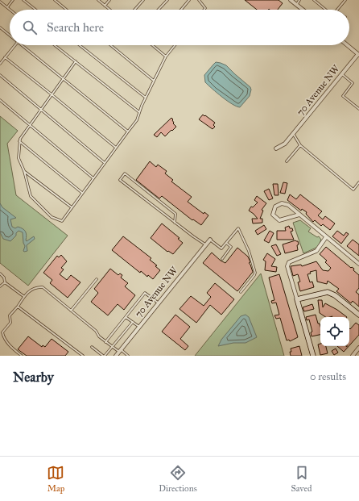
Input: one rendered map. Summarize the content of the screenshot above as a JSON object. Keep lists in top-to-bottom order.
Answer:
{
  "streets": {
    "street": ["70 Avenue NW"]
  },
  "page": {
    "search": "Search here",
    "heading": ["Nearby", "0 results"],
    "nav": ["Map", "Directions", "Saved"]
  }
}
